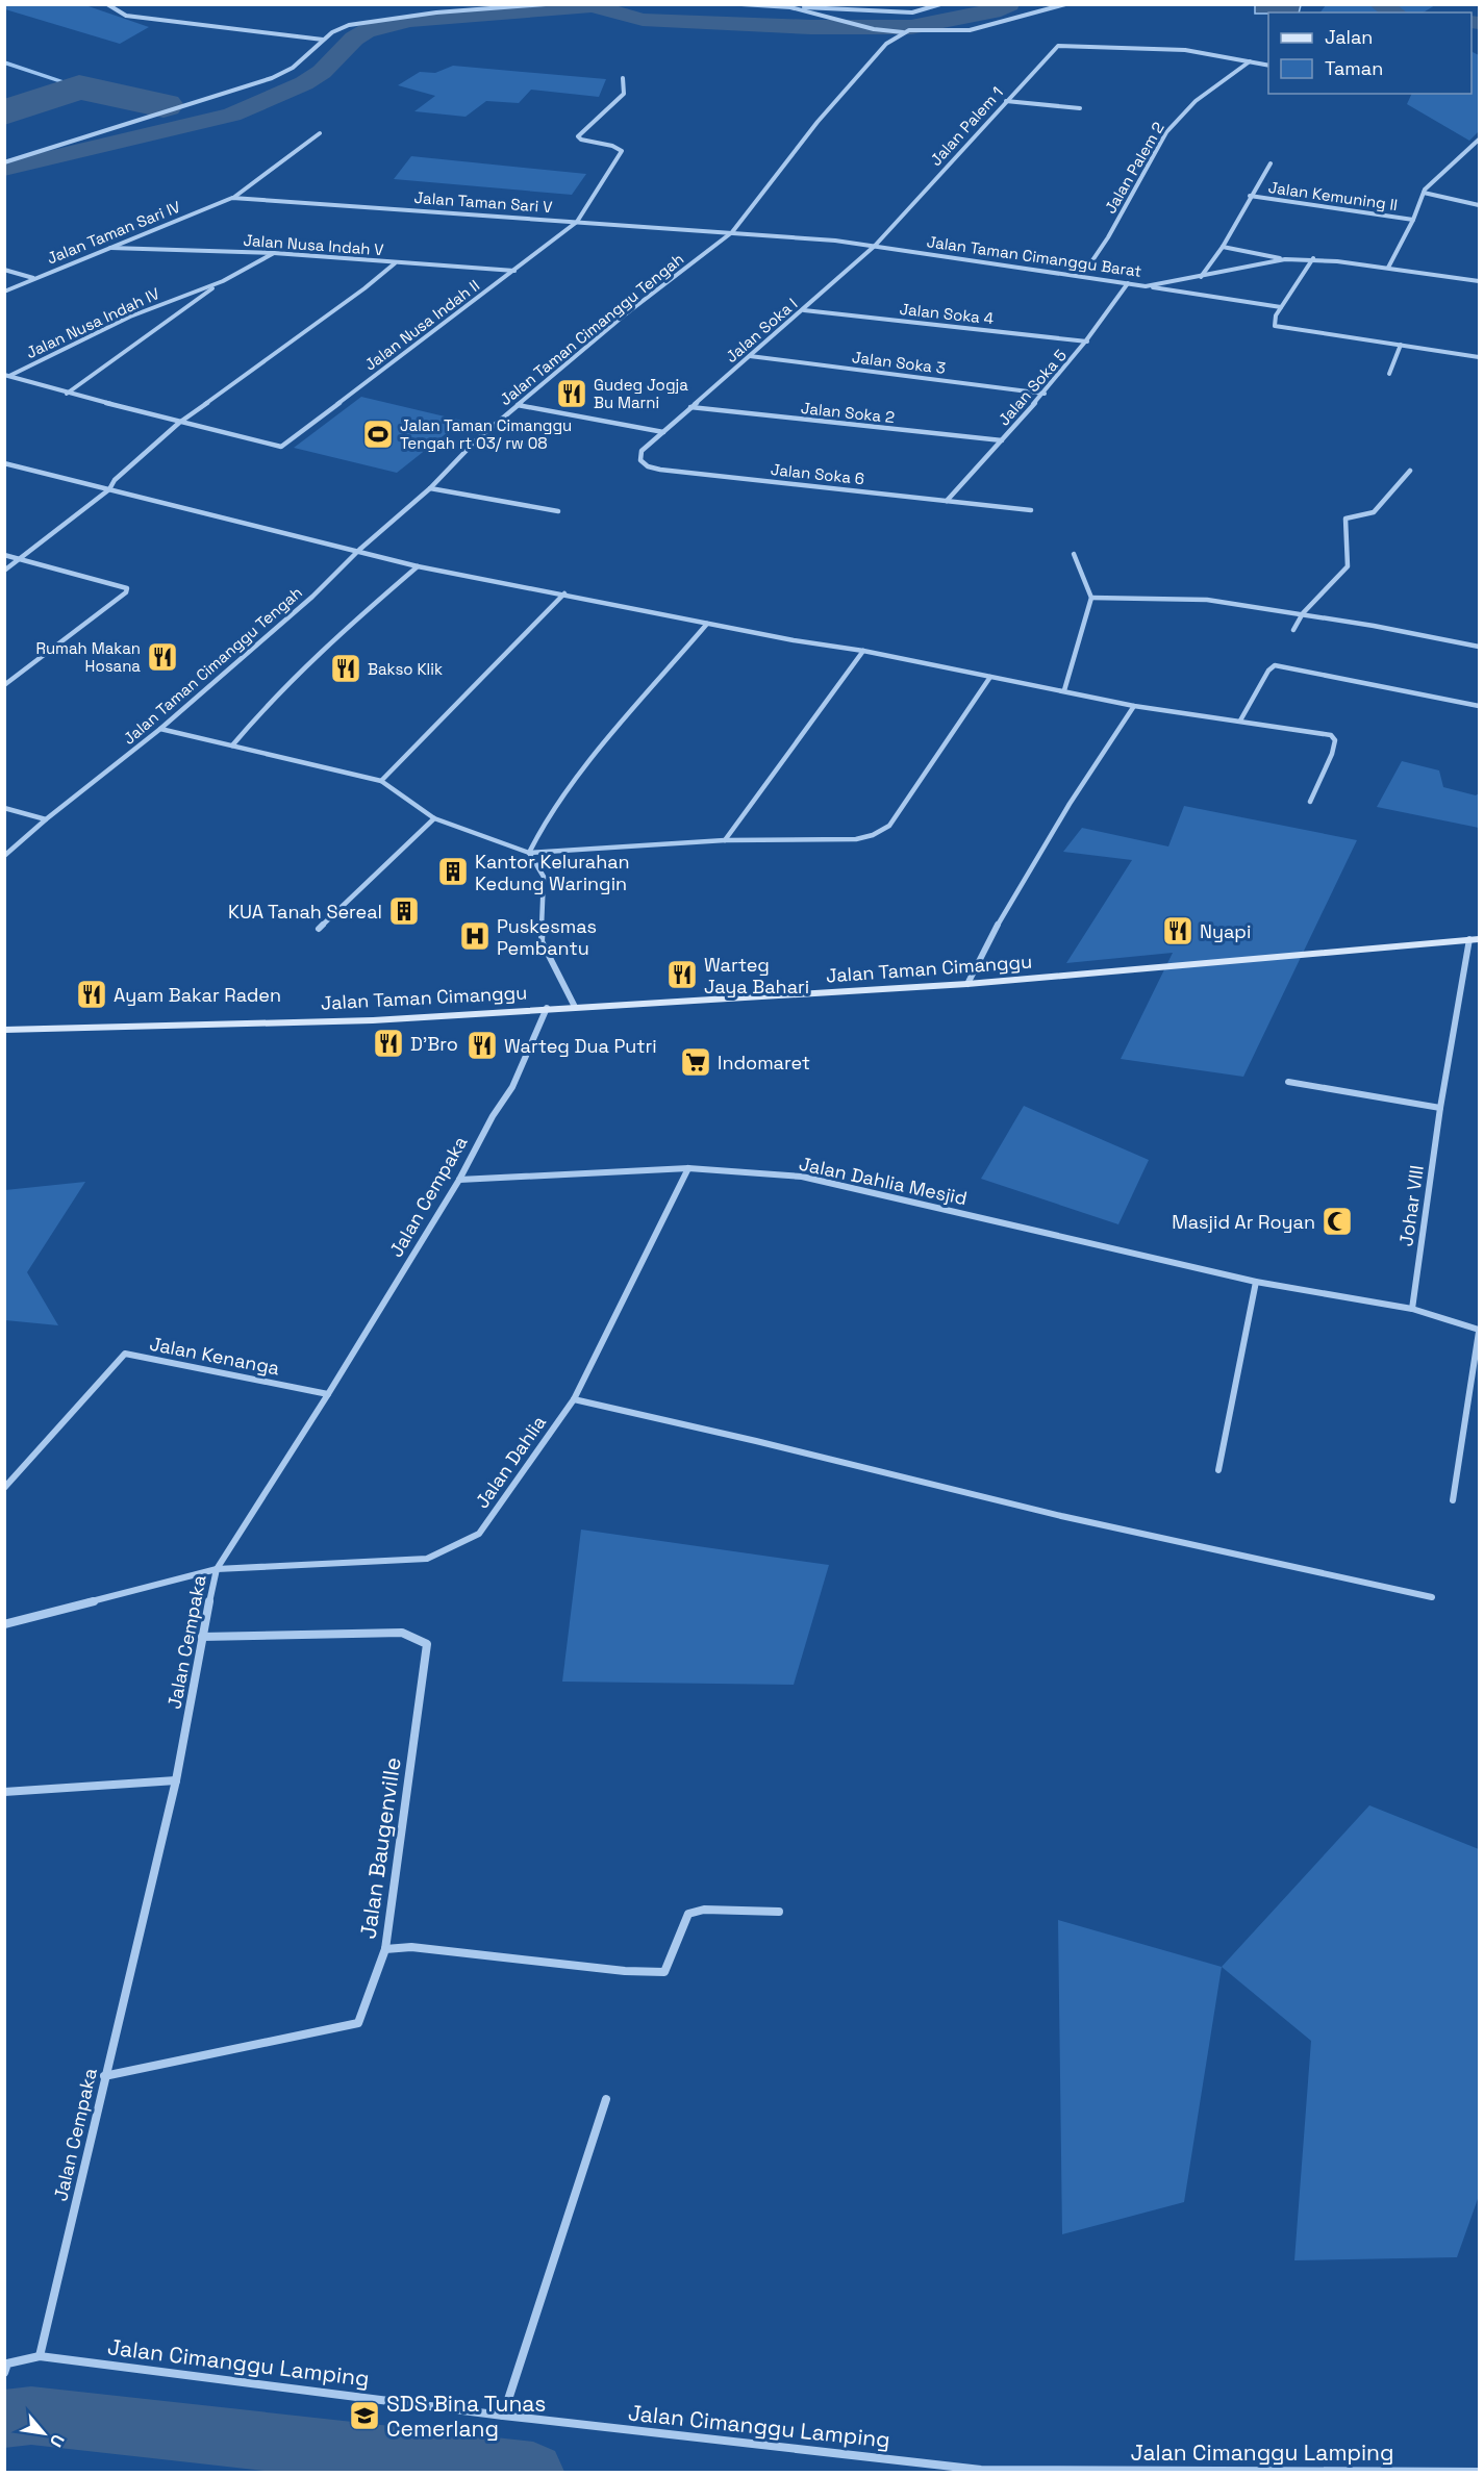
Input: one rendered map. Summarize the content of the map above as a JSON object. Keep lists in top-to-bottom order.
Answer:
{
  "streets": {
    "street": [
      "Jalan Palem 1",
      "Jalan Palem 2",
      "Jalan Kemuning II",
      "Jalan Taman Sari V",
      "Jalan Taman Sari IV",
      "Jalan Nusa Indah V",
      "Jalan Taman Cimanggu Barat",
      "Jalan Soka 4",
      "Jalan Nusa Indah IV",
      "Jalan Nusa Indah II",
      "Jalan Taman Cimanggu Tengah",
      "Jalan Soka I",
      "Jalan Soka 3",
      "Jalan Soka 5",
      "Jalan Soka 2",
      "Jalan Soka 6",
      "Jalan Taman Cimanggu",
      "Jalan Dahlia Mesjid",
      "Jalan Cempaka",
      "Johar VIII",
      "Jalan Kenanga",
      "Jalan Dahlia",
      "Jalan Baugenville",
      "Jalan Cimanggu Lamping"
    ]
  },
  "crossings": [
    ["Jalan Palem 1", "Jalan Palem 2"],
    ["Jalan Palem 1", "Jalan Taman Cimanggu Barat"],
    ["Jalan Palem 1", "Jalan Soka I"],
    ["Jalan Palem 2", "Jalan Taman Cimanggu Barat"],
    ["Jalan Taman Sari V", "Jalan Taman Sari IV"],
    ["Jalan Taman Sari V", "Jalan Taman Cimanggu Barat"],
    ["Jalan Taman Sari V", "Jalan Nusa Indah II"],
    ["Jalan Taman Sari V", "Jalan Taman Cimanggu Tengah"],
    ["Jalan Taman Sari IV", "Jalan Nusa Indah V"],
    ["Jalan Nusa Indah V", "Jalan Nusa Indah IV"],
    ["Jalan Nusa Indah V", "Jalan Nusa Indah II"],
    ["Jalan Taman Cimanggu Barat", "Jalan Taman Cimanggu Tengah"],
    ["Jalan Taman Cimanggu Barat", "Jalan Soka I"],
    ["Jalan Taman Cimanggu Barat", "Jalan Soka 5"],
    ["Jalan Soka 4", "Jalan Soka I"],
    ["Jalan Soka 4", "Jalan Soka 5"],
    ["Jalan Soka I", "Jalan Soka 3"],
    ["Jalan Soka I", "Jalan Soka 2"],
    ["Jalan Soka I", "Jalan Soka 6"],
    ["Jalan Soka 3", "Jalan Soka 5"],
    ["Jalan Soka 5", "Jalan Soka 2"],
    ["Jalan Soka 5", "Jalan Soka 6"],
    ["Jalan Taman Cimanggu", "Jalan Cempaka"],
    ["Jalan Taman Cimanggu", "Johar VIII"],
    ["Jalan Dahlia Mesjid", "Jalan Cempaka"],
    ["Jalan Dahlia Mesjid", "Johar VIII"],
    ["Jalan Dahlia Mesjid", "Jalan Dahlia"],
    ["Jalan Cempaka", "Jalan Kenanga"],
    ["Jalan Cempaka", "Jalan Dahlia"],
    ["Jalan Cempaka", "Jalan Baugenville"],
    ["Jalan Cempaka", "Jalan Cimanggu Lamping"]
  ],
  "places": {
    "restaurant": [
      "Gudeg Jogja Bu Marni",
      "Rumah Makan Hosana",
      "Bakso Klik",
      "Nyapi",
      "Warteg Jaya Bahari",
      "Ayam Bakar Raden",
      "D'Bro",
      "Warteg Dua Putri"
    ],
    "sports": ["Jalan Taman Cimanggu Tengah rt 03/ rw 08"],
    "building": ["Kantor Kelurahan Kedung Waringin", "KUA Tanah Sereal"],
    "hospital": ["Puskesmas Pembantu"],
    "supermarket": ["Indomaret"],
    "mosque": ["Masjid Ar Royan"],
    "school or university": ["SDS Bina Tunas Cemerlang"]
  },
  "legend": ["Jalan", "Taman"],
  "north": "bottom right"
}
